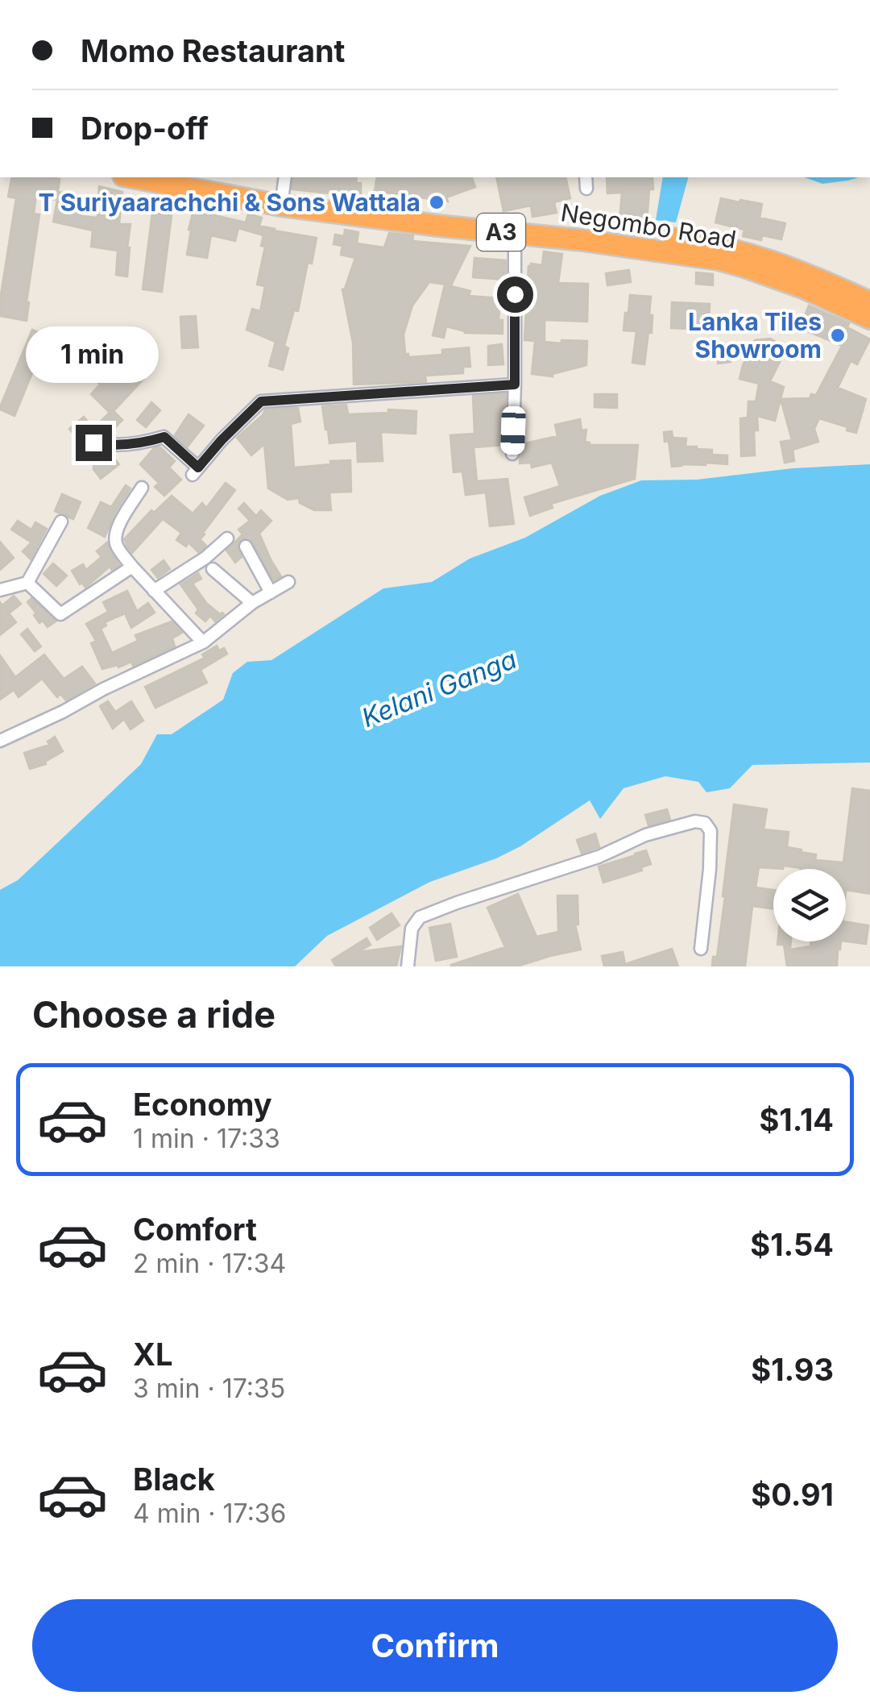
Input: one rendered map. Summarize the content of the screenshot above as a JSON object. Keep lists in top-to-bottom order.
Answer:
{
  "streets": {
    "highway": ["Negombo Road", "A3"]
  },
  "water": ["Kelani Ganga"],
  "places": ["T Suriyaarachchi & Sons Wattala", "Lanka Tiles Showroom"],
  "page": {
    "banner": ["Momo Restaurant", "Drop-off"],
    "bubble": "1 min",
    "heading": "Choose a ride",
    "list": [
      {
        "name": "Economy",
        "note": "1 min · 17:33",
        "value": "$1.14"
      },
      {
        "name": "Comfort",
        "note": "2 min · 17:34",
        "value": "$1.54"
      },
      {
        "name": "XL",
        "note": "3 min · 17:35",
        "value": "$1.93"
      },
      {
        "name": "Black",
        "note": "4 min · 17:36",
        "value": "$0.91"
      }
    ],
    "buttons": "Confirm"
  }
}
